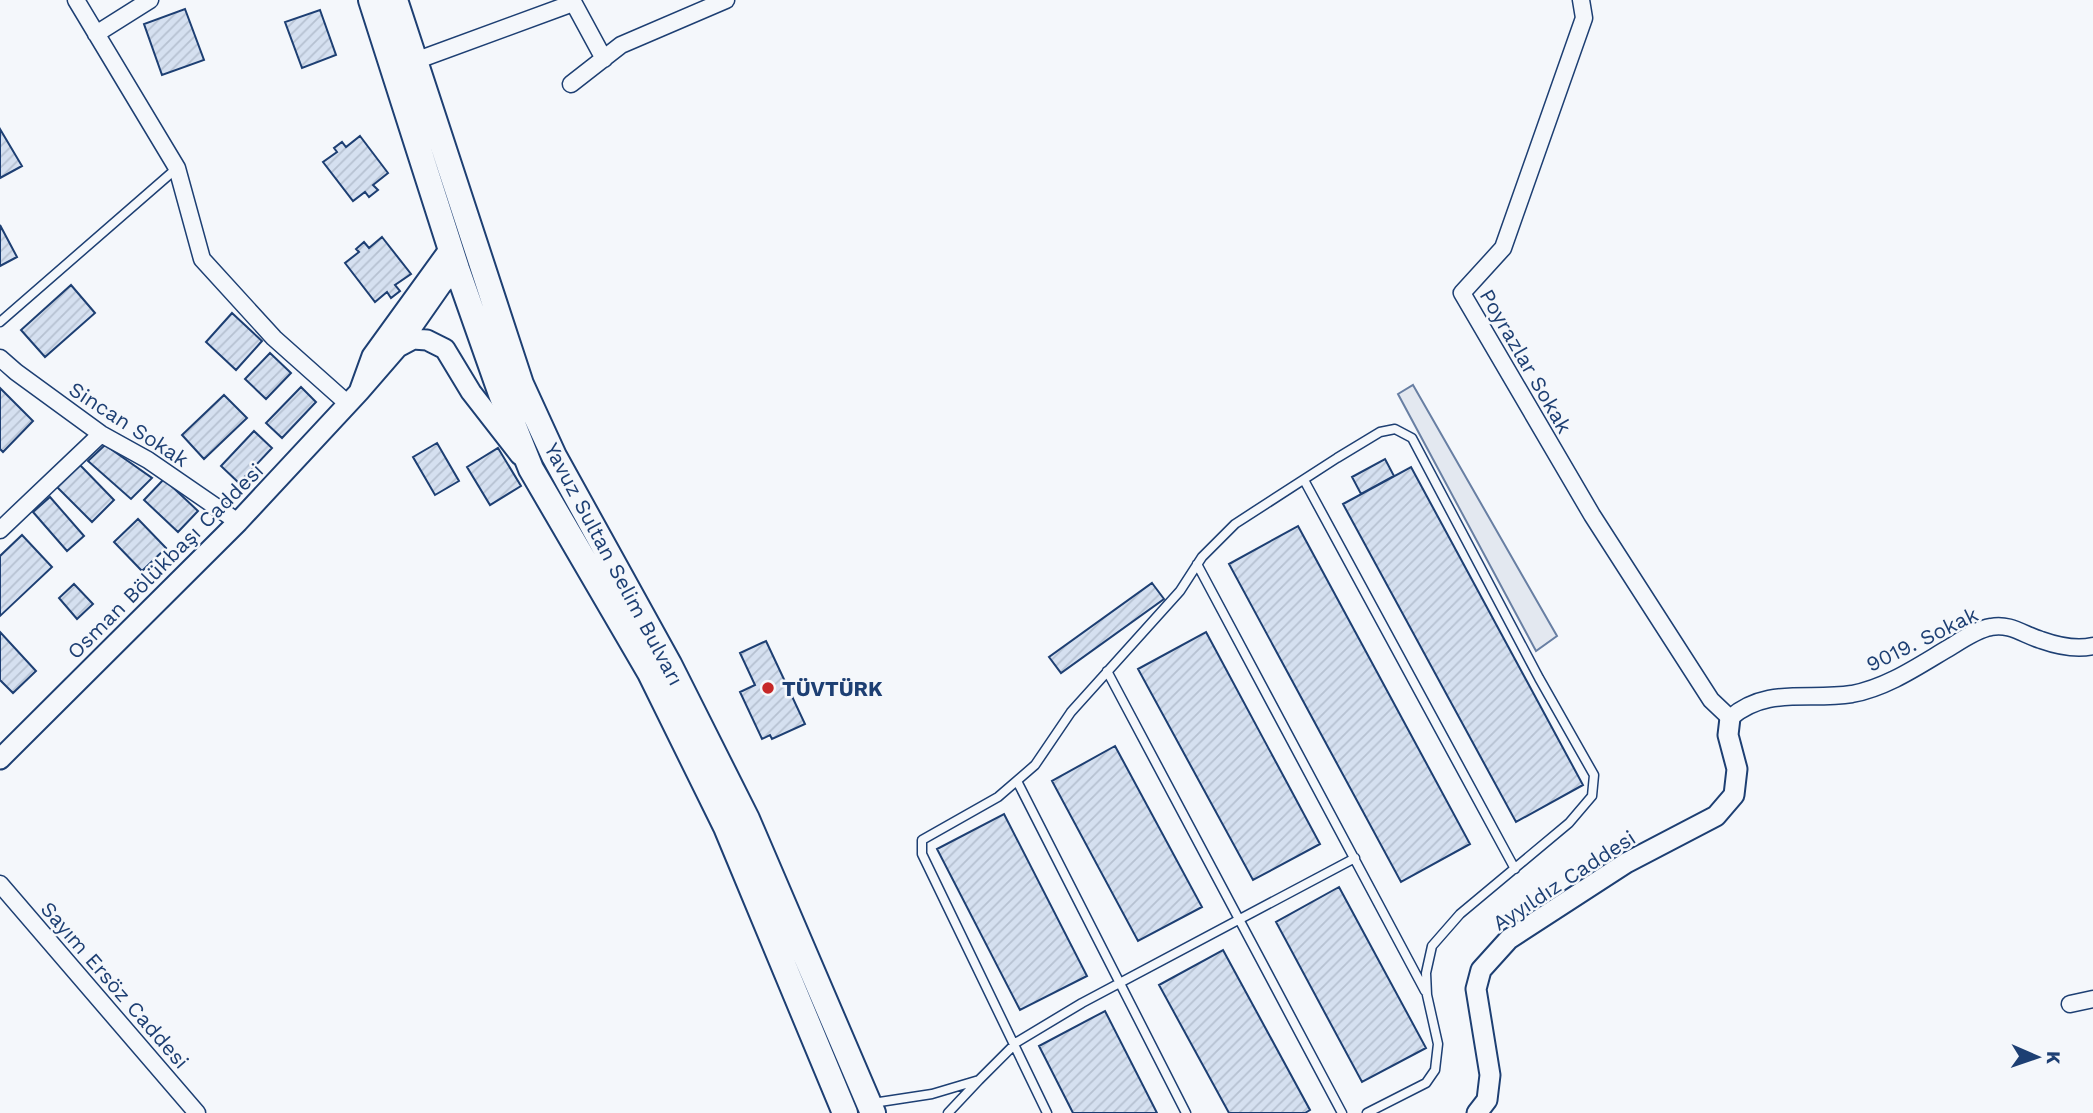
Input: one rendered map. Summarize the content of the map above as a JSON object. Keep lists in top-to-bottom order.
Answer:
{
  "streets": {
    "main road": ["Yavuz Sultan Selim Bulvarı"],
    "street": [
      "Poyrazlar Sokak",
      "Sincan Sokak",
      "Osman Bölükbaşı Caddesi",
      "9019. Sokak",
      "Ayyıldız Caddesi",
      "Sayım Ersöz Caddesi"
    ]
  },
  "crossings": [
    ["Poyrazlar Sokak", "9019. Sokak"],
    ["Poyrazlar Sokak", "Ayyıldız Caddesi"],
    ["Sincan Sokak", "Osman Bölükbaşı Caddesi"],
    ["Osman Bölükbaşı Caddesi", "Yavuz Sultan Selim Bulvarı"],
    ["9019. Sokak", "Ayyıldız Caddesi"]
  ],
  "places": ["TÜVTÜRK"],
  "north": "right"
}
